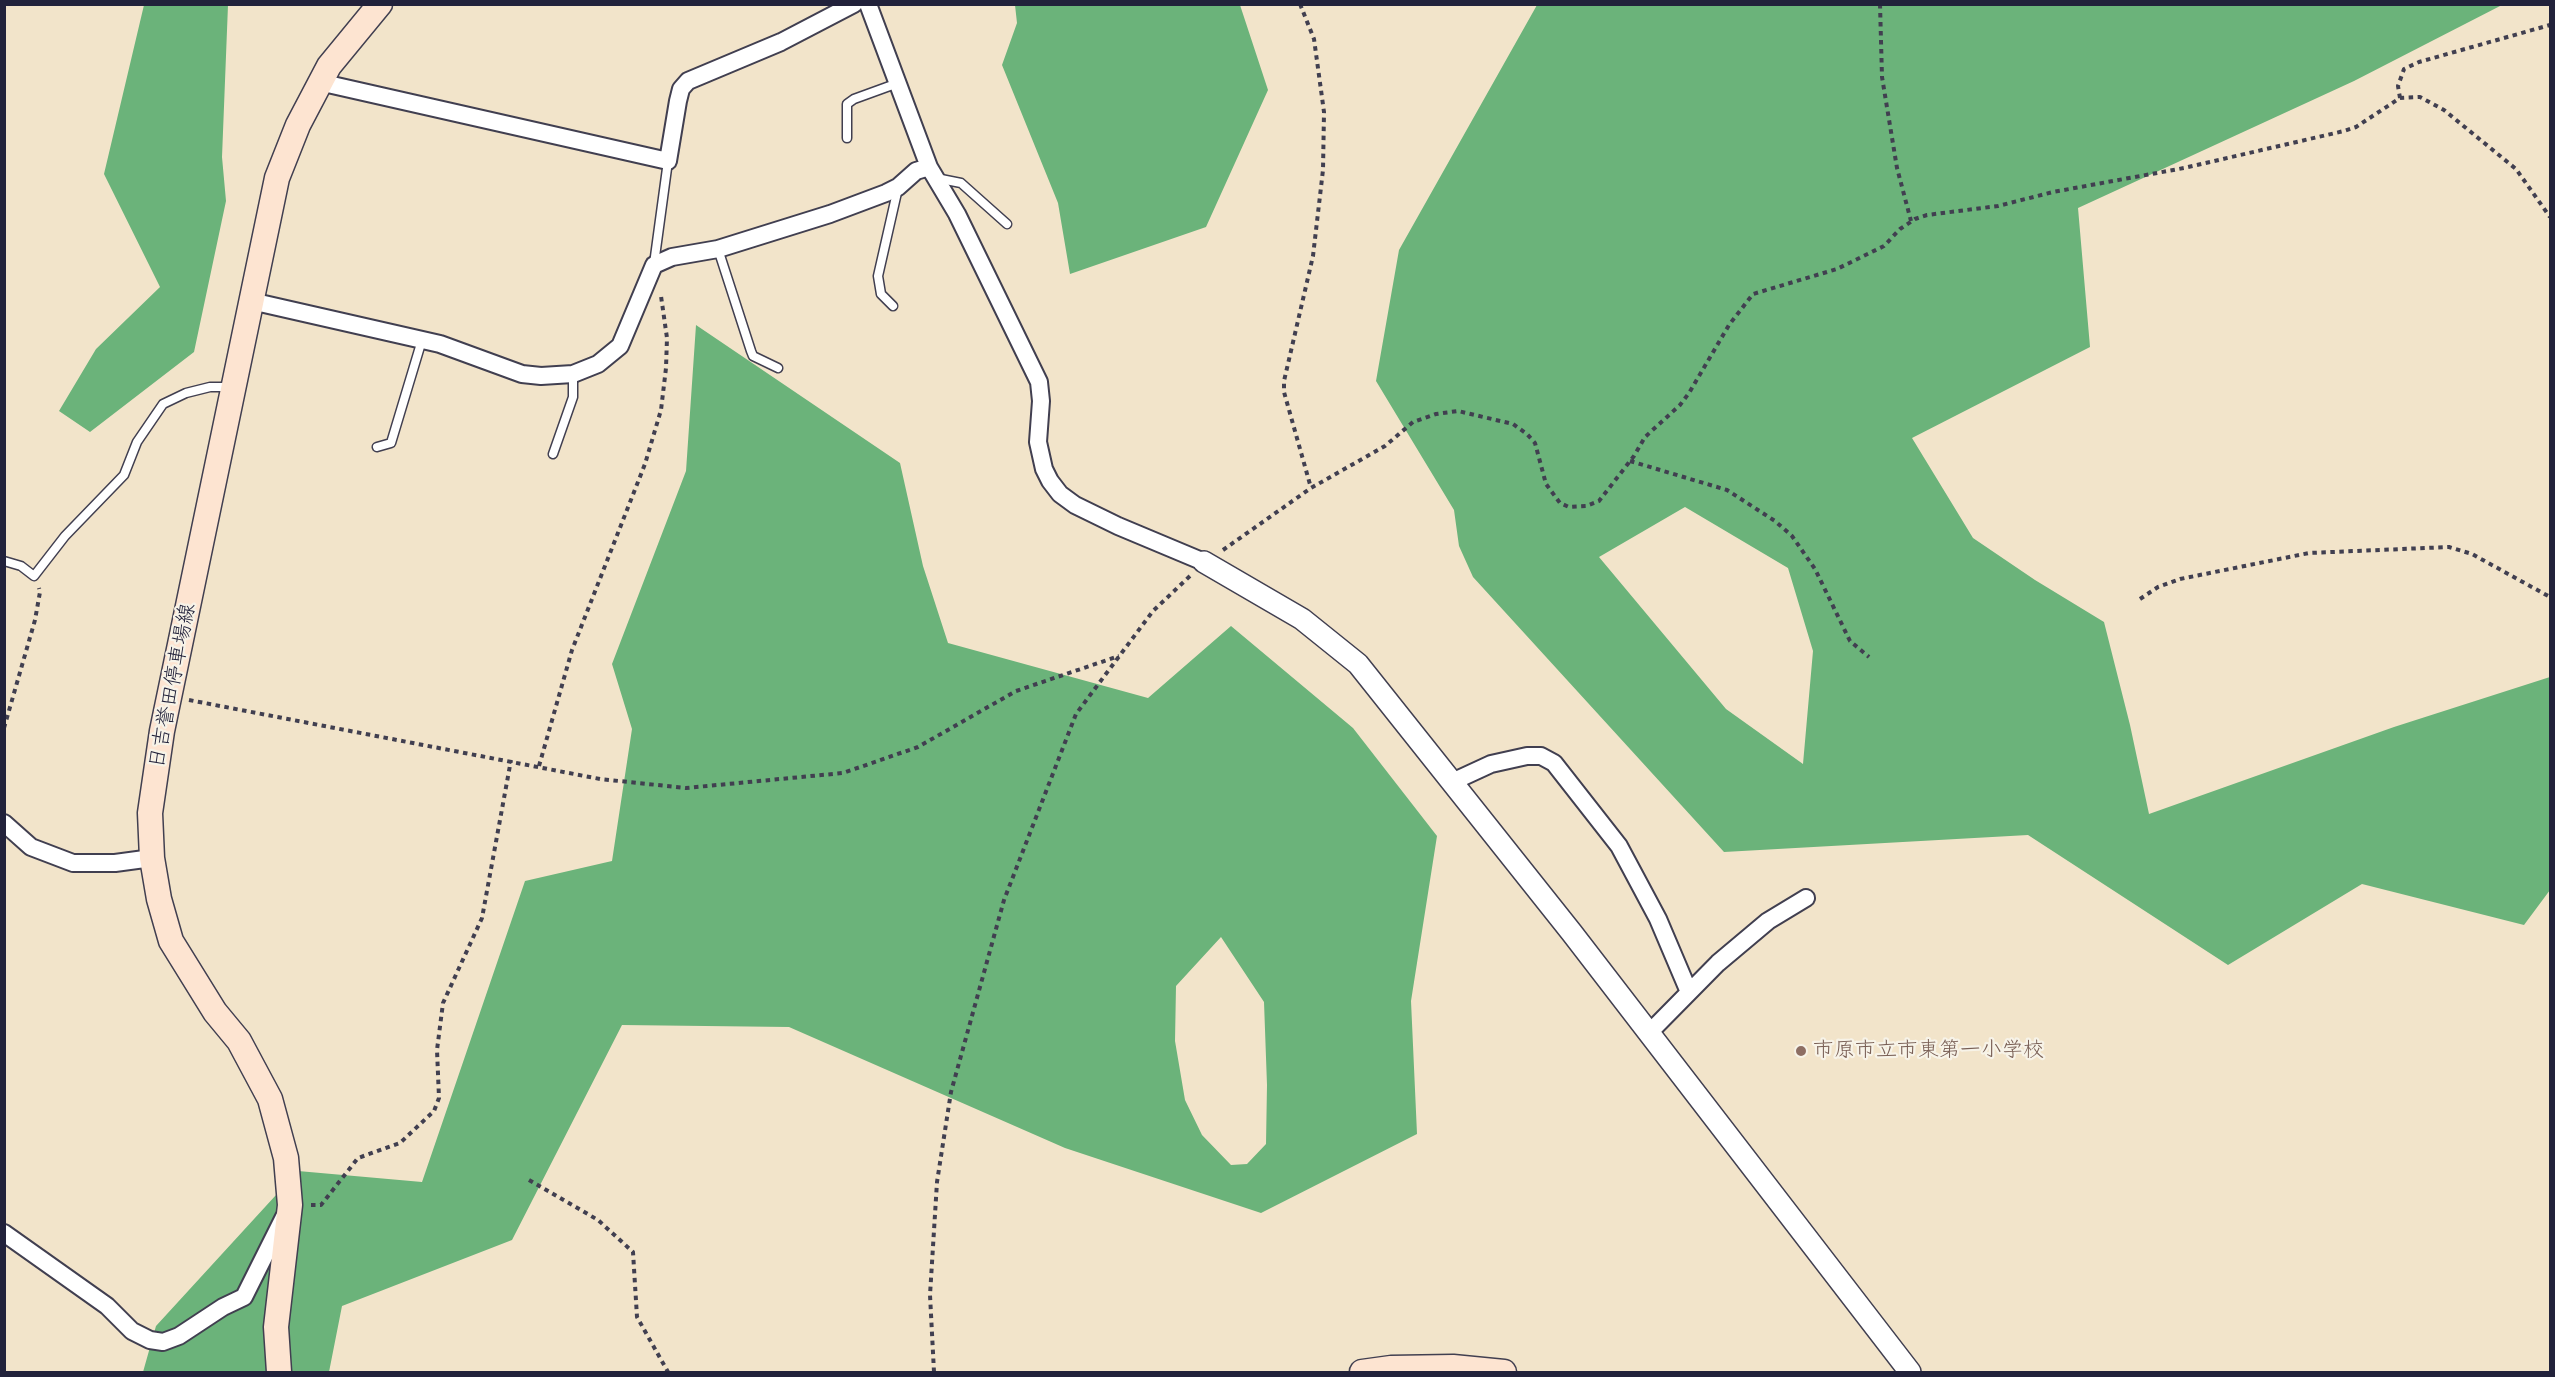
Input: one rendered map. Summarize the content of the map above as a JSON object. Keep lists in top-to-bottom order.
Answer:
{
  "streets": {
    "main road": ["日吉誉田停車場線"]
  },
  "places": ["市原市立市東第一小学校"]
}
